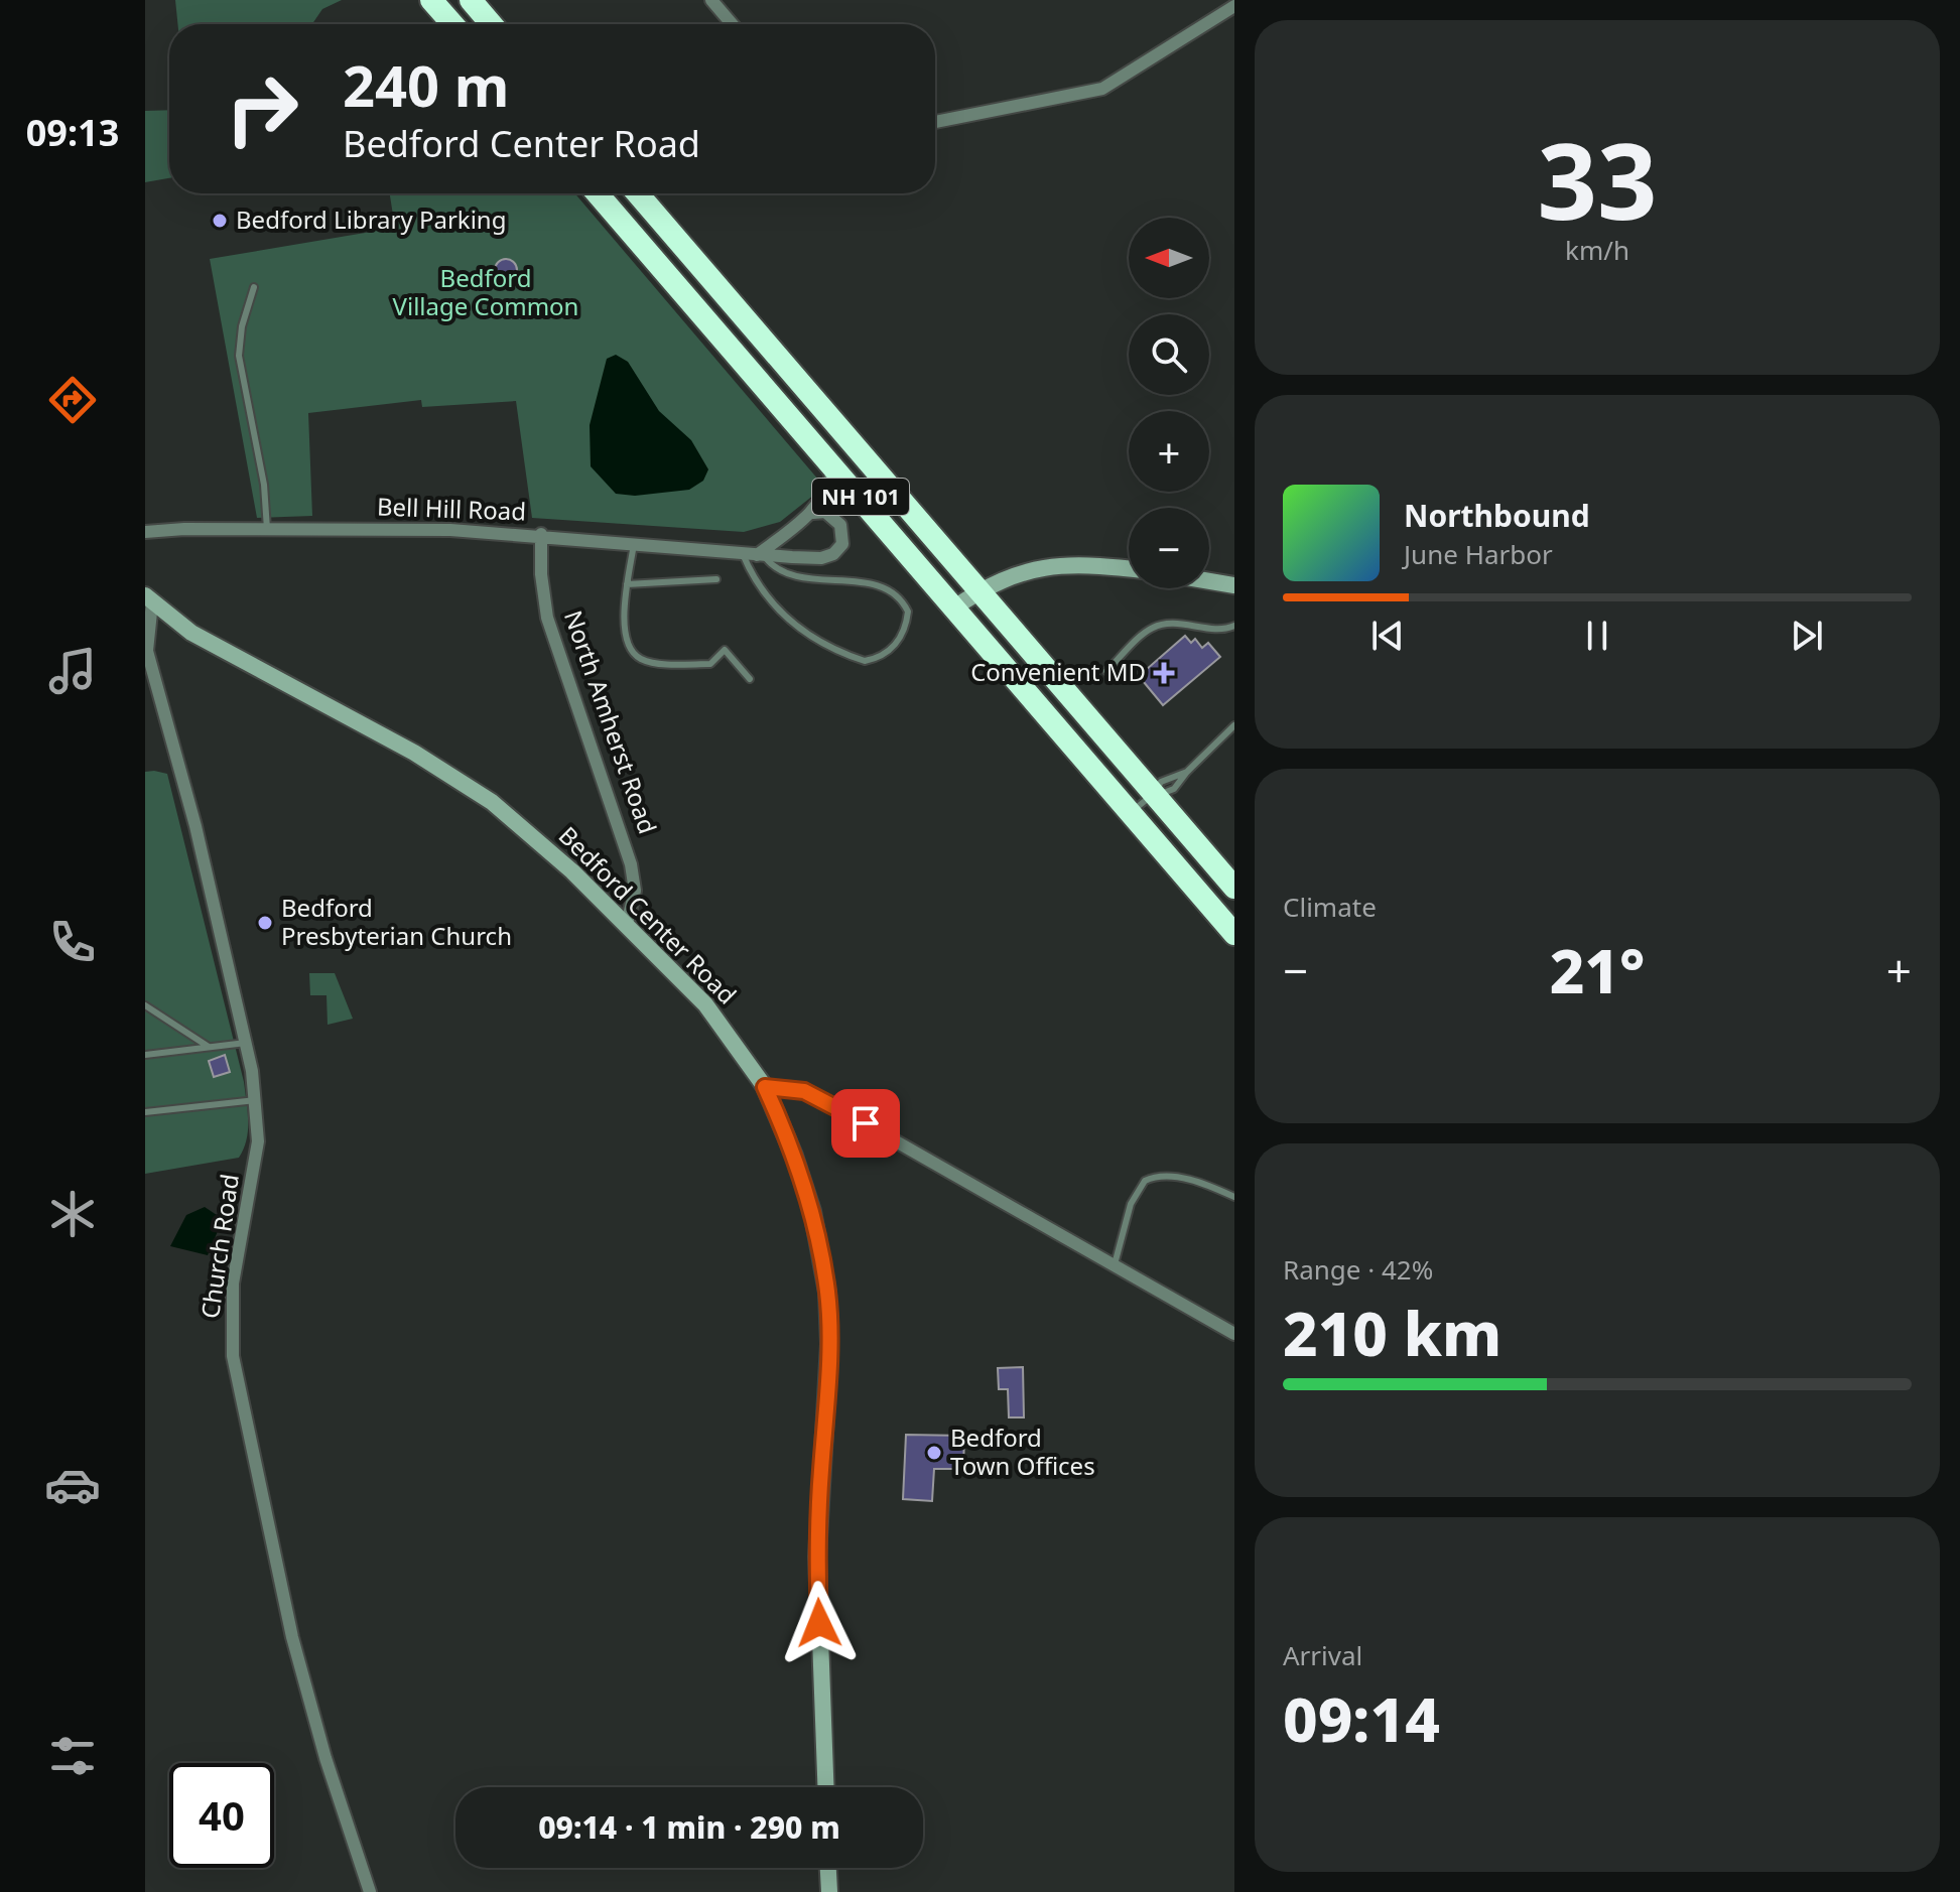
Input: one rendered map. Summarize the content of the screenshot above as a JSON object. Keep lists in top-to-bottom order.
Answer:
{
  "streets": {
    "highway": ["NH 101"],
    "street": [
      "Bell Hill Road",
      "North Amherst Road",
      "Bedford Center Road",
      "Church Road"
    ]
  },
  "crossings": [
    ["Bell Hill Road", "North Amherst Road"],
    ["North Amherst Road", "Bedford Center Road"],
    ["Bedford Center Road", "Church Road"]
  ],
  "parks": ["Bedford Village Common"],
  "places": {
    "other": ["Bedford Library Parking", "Bedford Presbyterian Church", "Bedford Town Offices"],
    "health": ["Convenient MD"]
  },
  "north": "left",
  "page": {
    "tabs": "09:13",
    "tile": [
      ["33", "km/h"],
      "Climate",
      ["Range · 42%", "210 km"],
      ["Arrival", "09:14"]
    ],
    "turn": ["240 m", "Bedford Center Road"],
    "map_buttons": ["+", "−"],
    "song": ["Northbound", "June Harbor"],
    "heat": ["−", "21°", "+"],
    "limit": "40",
    "trip": "09:14 · 1 min · 290 m"
  }
}
